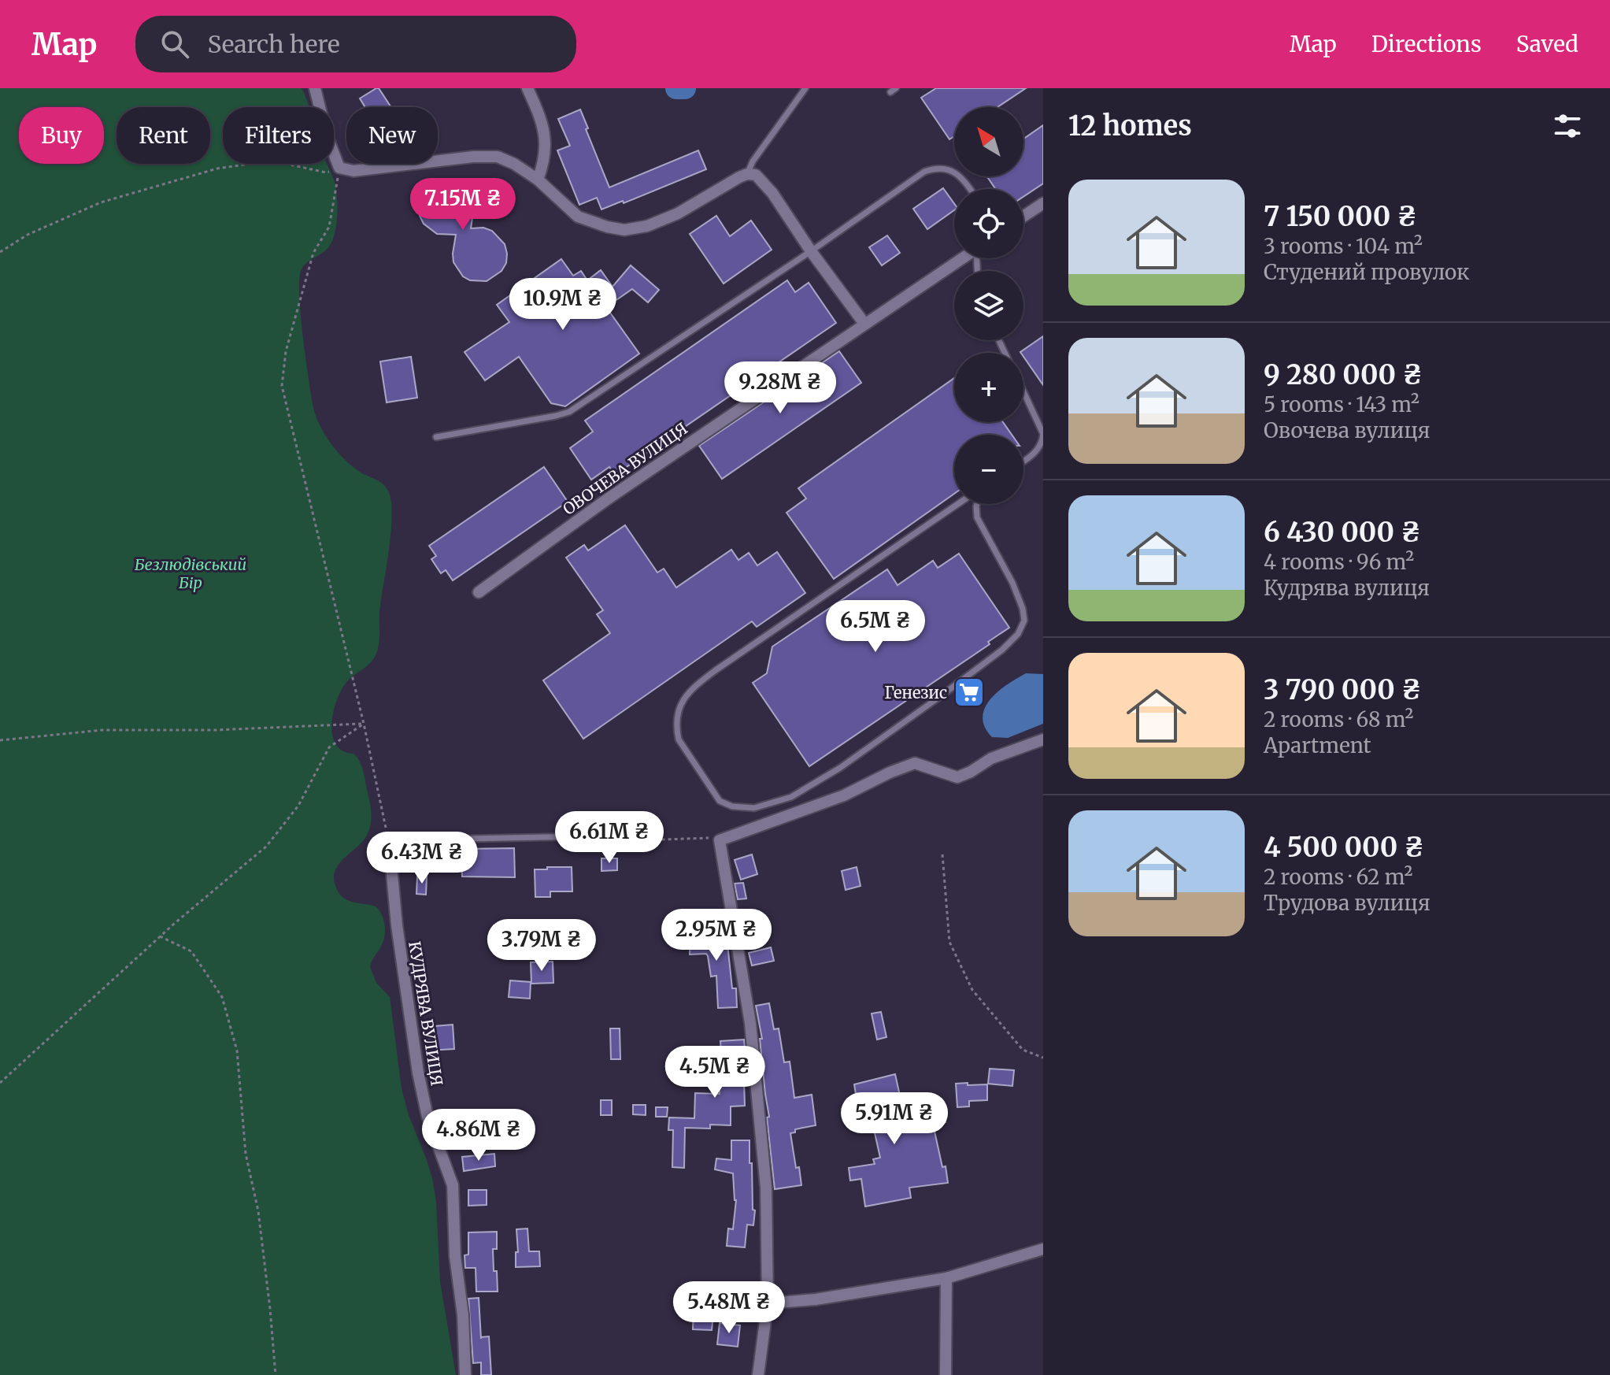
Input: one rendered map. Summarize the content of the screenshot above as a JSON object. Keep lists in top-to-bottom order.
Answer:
{
  "streets": {
    "street": ["ОВОЧЕВА ВУЛИЦЯ", "КУДРЯВА ВУЛИЦЯ"]
  },
  "parks": ["Безлюдівський Бір"],
  "places": {
    "supermarket": ["Генезис"]
  },
  "north": "top left",
  "page": {
    "header": "Map",
    "search": "Search here",
    "nav": ["Map", "Directions", "Saved"],
    "heading": "12 homes",
    "map_buttons": ["+", "−"],
    "chip": [
      "Buy",
      "Rent",
      "Filters",
      "New"
    ],
    "list": [
      {
        "name": "7 150 000 ₴",
        "note": "3 rooms · 104 m² · Студений провулок"
      },
      {
        "name": "9 280 000 ₴",
        "note": "5 rooms · 143 m² · Овочева вулиця"
      },
      {
        "name": "6 430 000 ₴",
        "note": "4 rooms · 96 m² · Кудрява вулиця"
      },
      {
        "name": "3 790 000 ₴",
        "note": "2 rooms · 68 m² · Apartment"
      },
      {
        "name": "4 500 000 ₴",
        "note": "2 rooms · 62 m² · Трудова вулиця"
      }
    ],
    "price": [
      "7.15M ₴",
      "10.9M ₴",
      "9.28M ₴",
      "6.5M ₴",
      "6.61M ₴",
      "6.43M ₴",
      "2.95M ₴",
      "3.79M ₴",
      "4.5M ₴",
      "5.91M ₴",
      "4.86M ₴",
      "5.48M ₴"
    ]
  }
}
